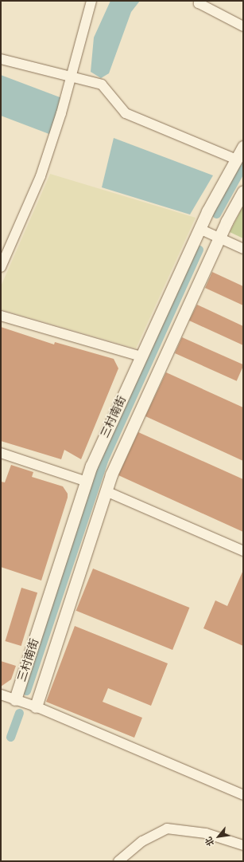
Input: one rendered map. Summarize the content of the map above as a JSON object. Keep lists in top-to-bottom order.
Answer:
{
  "streets": {
    "street": ["三村南街"]
  },
  "north": "bottom left"
}
